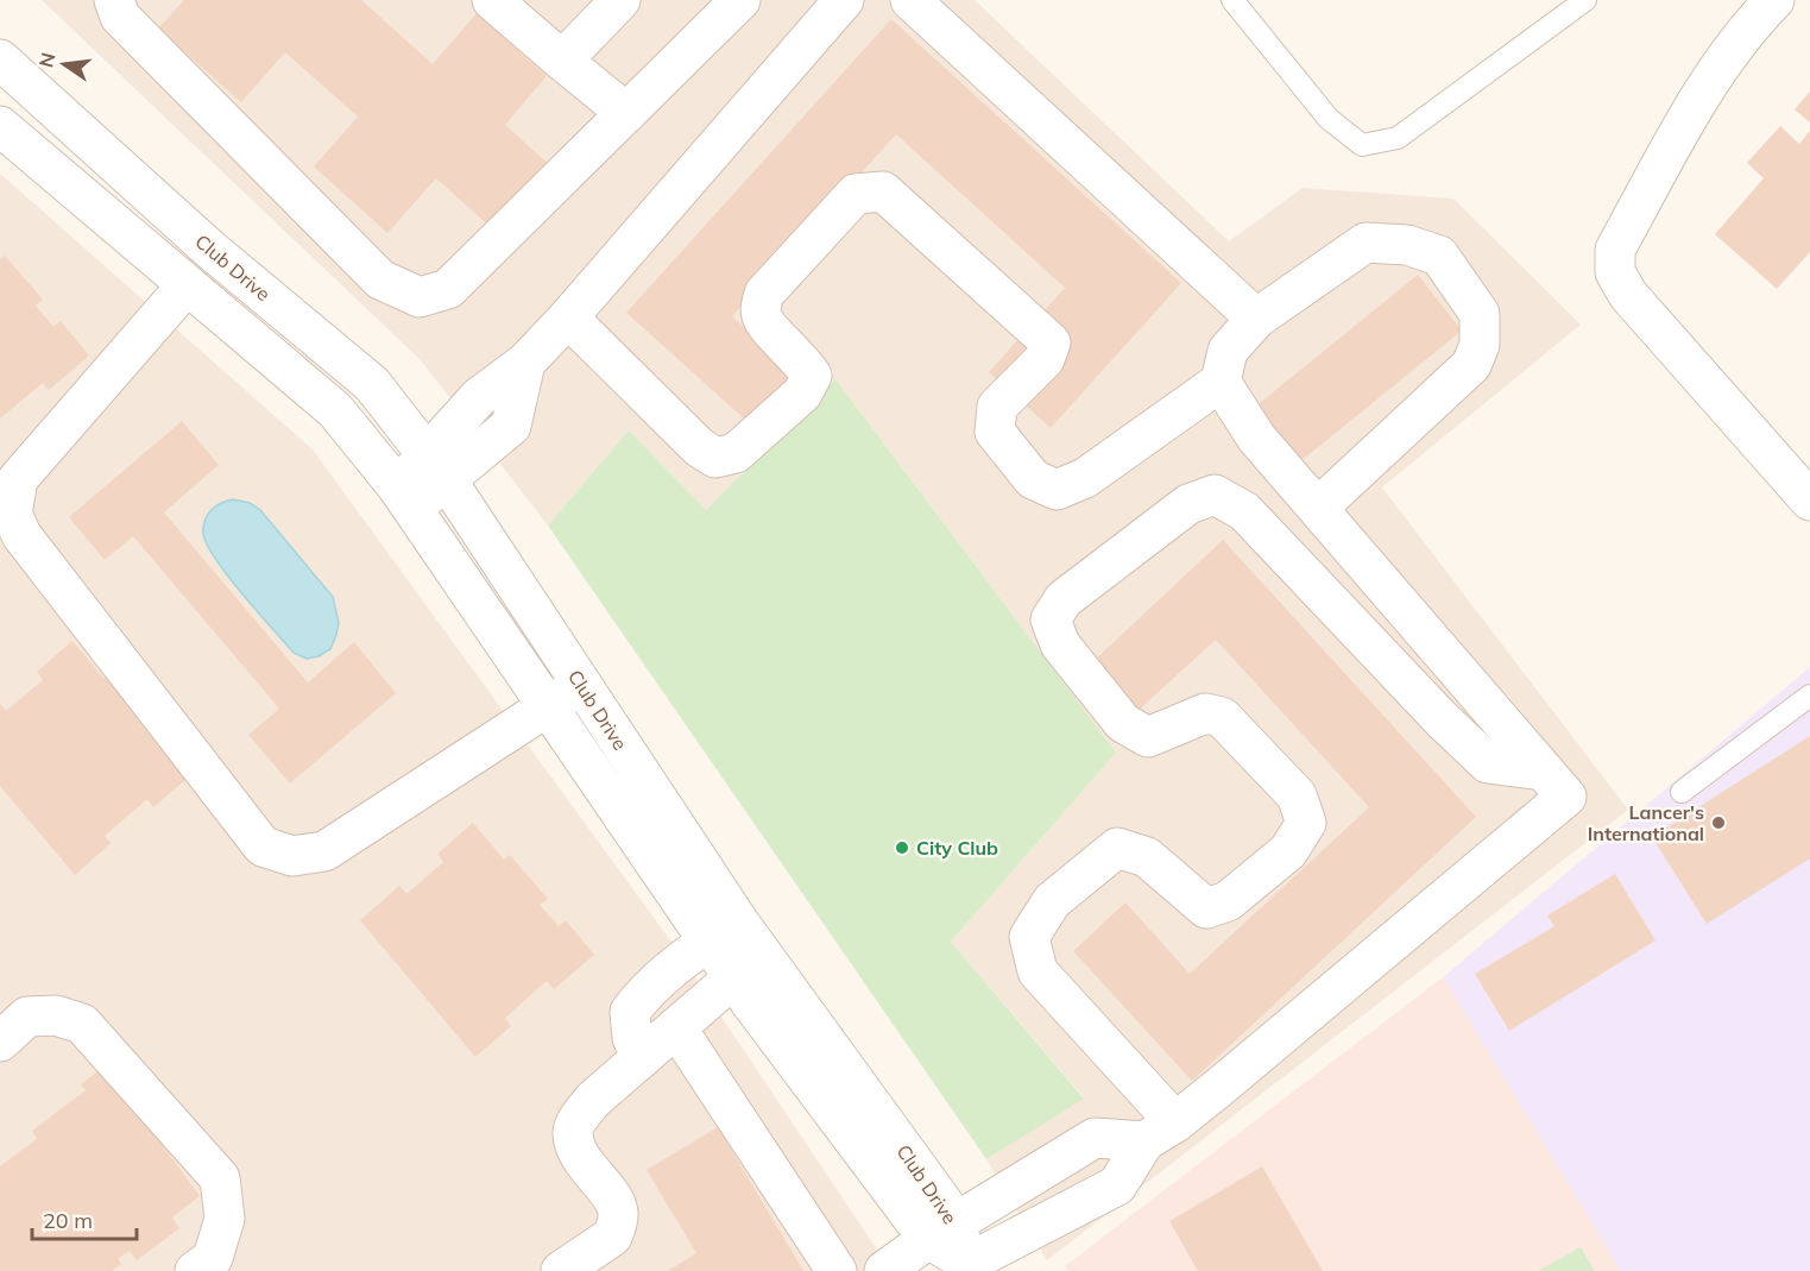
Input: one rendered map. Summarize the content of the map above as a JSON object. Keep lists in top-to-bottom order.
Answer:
{
  "streets": {
    "street": ["Club Drive"]
  },
  "places": ["Lancer's International", "City Club"],
  "scale_bar": "20 m",
  "north": "left"
}
